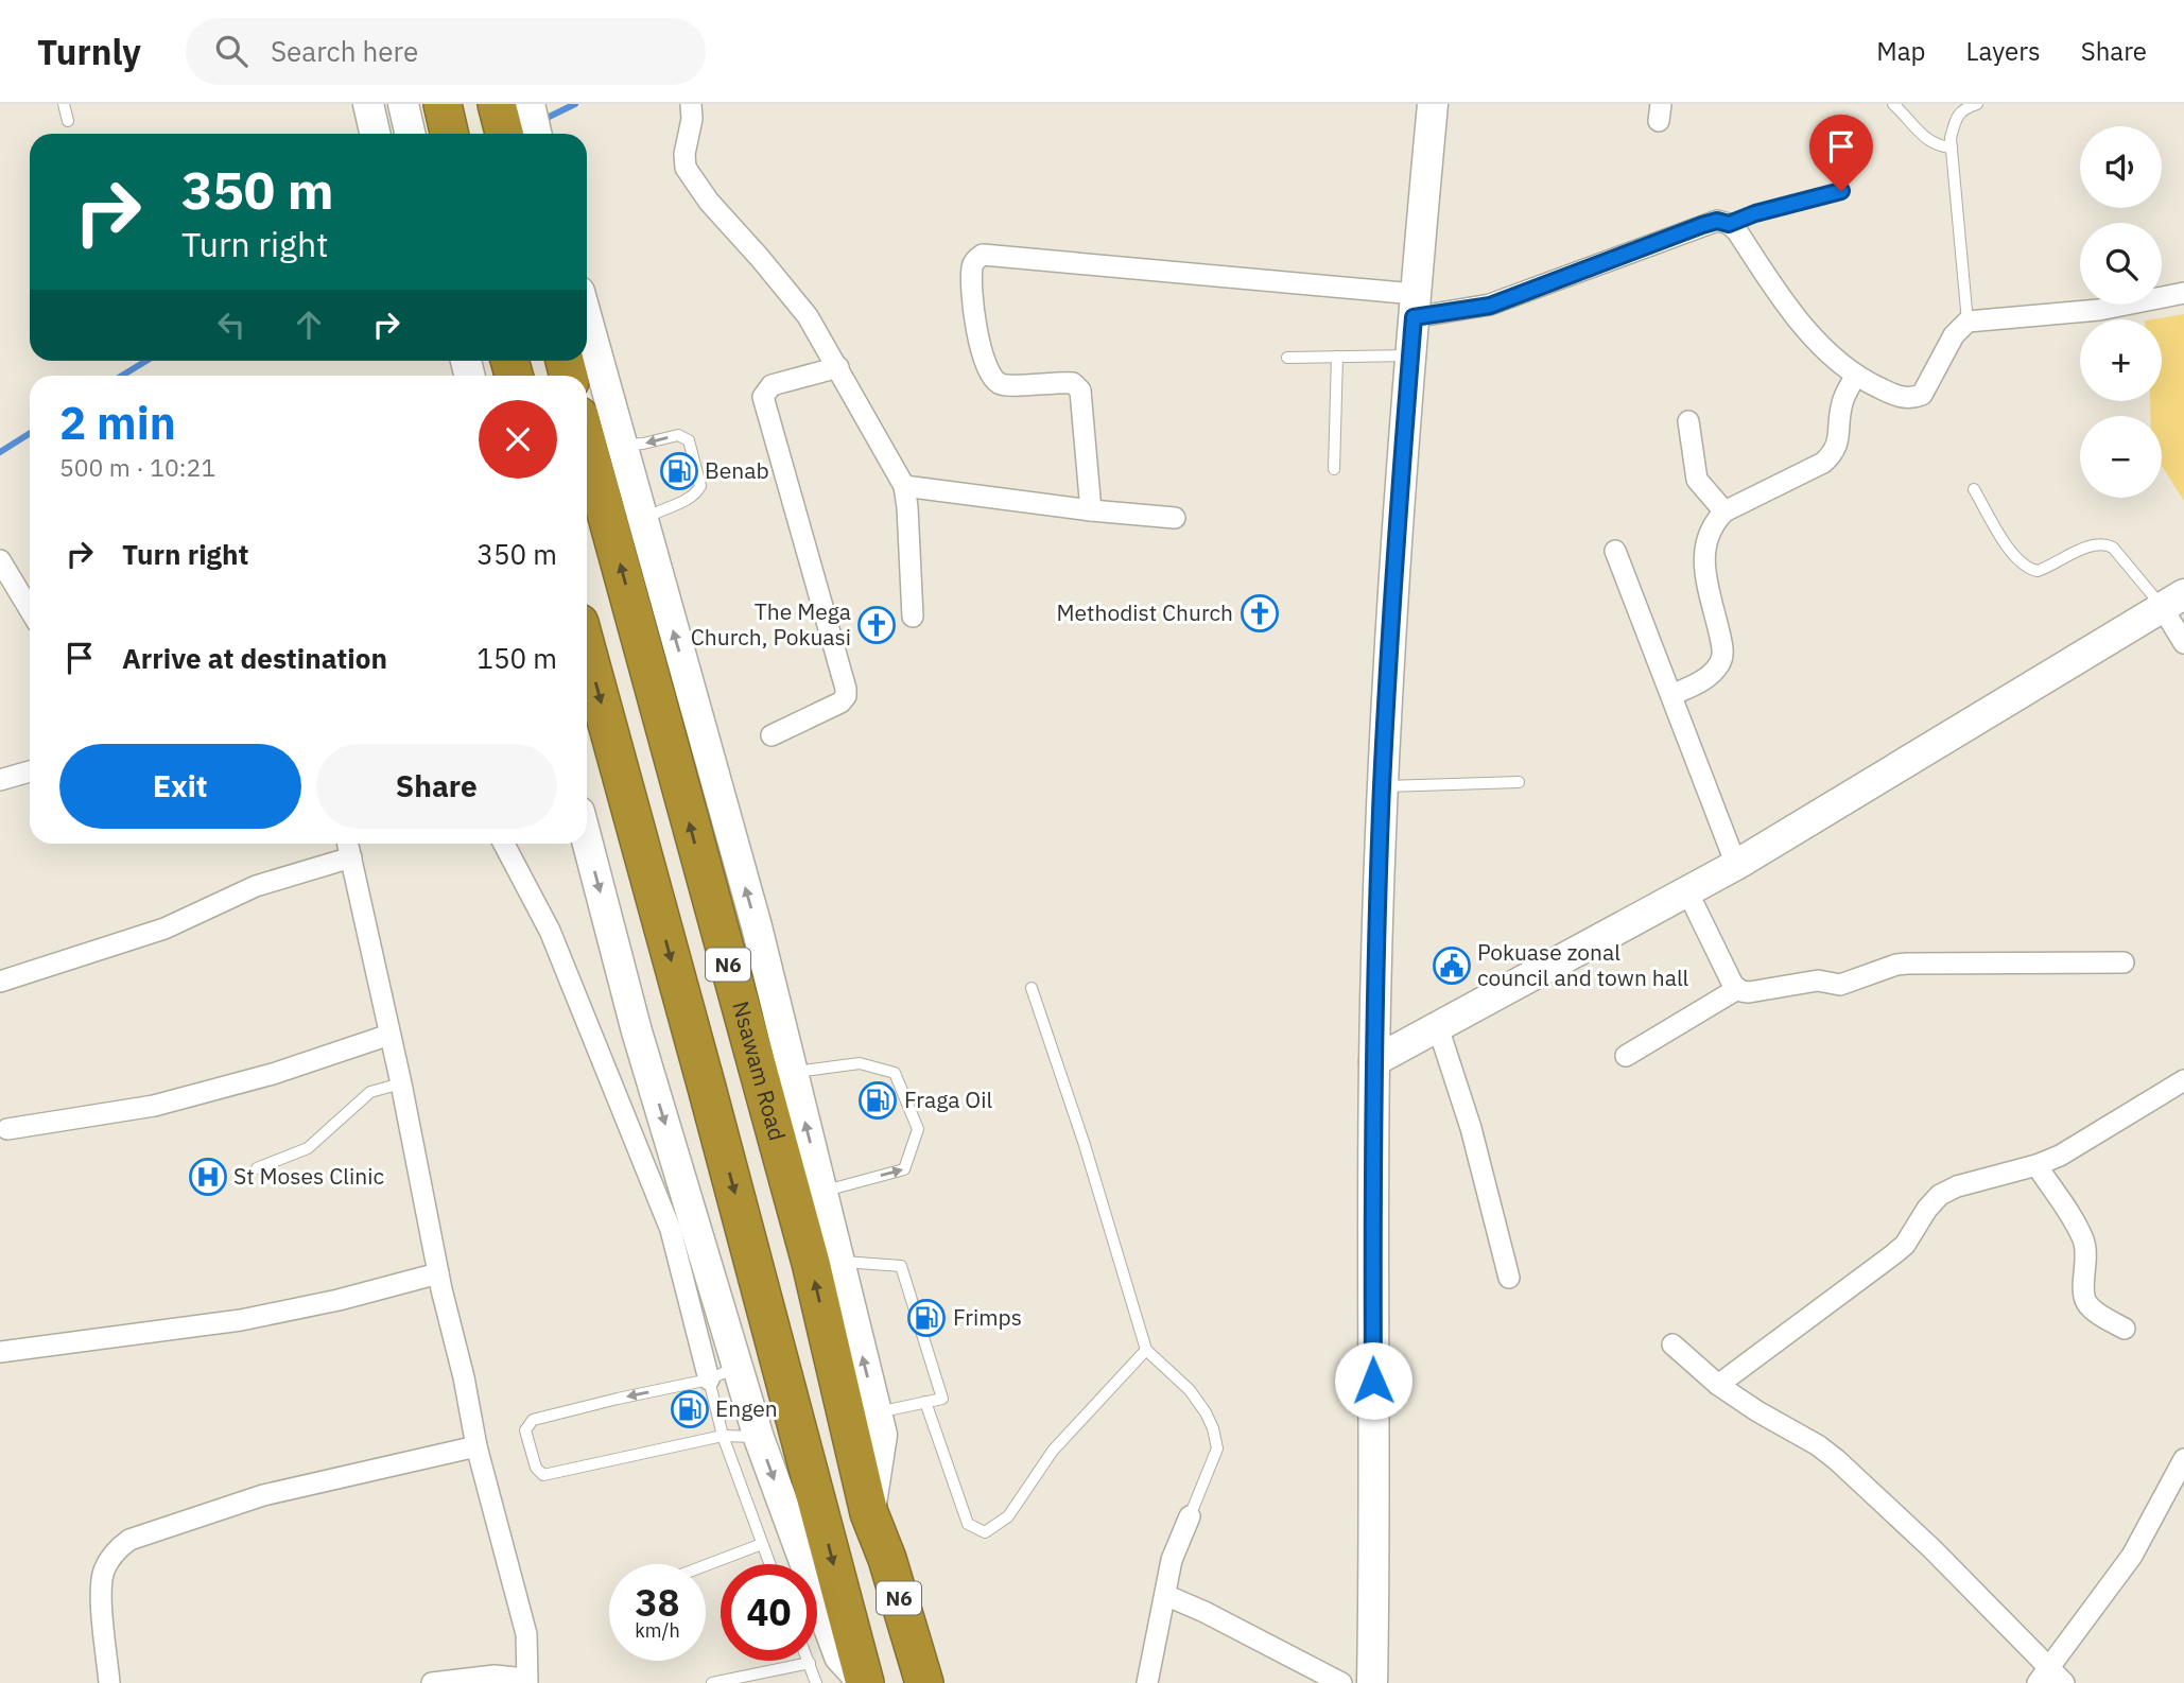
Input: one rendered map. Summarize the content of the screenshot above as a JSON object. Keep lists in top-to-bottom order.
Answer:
{
  "streets": {
    "highway": ["N6", "Nsawam Road"]
  },
  "places": {
    "fuel station": [
      "Benab",
      "Fraga Oil",
      "Frimps",
      "Engen"
    ],
    "church": ["Methodist Church", "The Mega Church, Pokuasi"],
    "public building": ["Pokuase zonal council and town hall"],
    "hospital": ["St Moses Clinic"]
  },
  "page": {
    "header": "Turnly",
    "search": "Search here",
    "nav": ["Map", "Layers", "Share"],
    "map_buttons": ["+", "−"],
    "turn": ["350 m", "Turn right"],
    "heading": ["2 min", "500 m · 10:21"],
    "list": [
      {
        "name": "Turn right",
        "value": "350 m"
      },
      {
        "name": "Arrive at destination",
        "value": "150 m"
      }
    ],
    "buttons": ["Exit", "Share"],
    "speed": "38 km/h",
    "limit": "40"
  }
}
